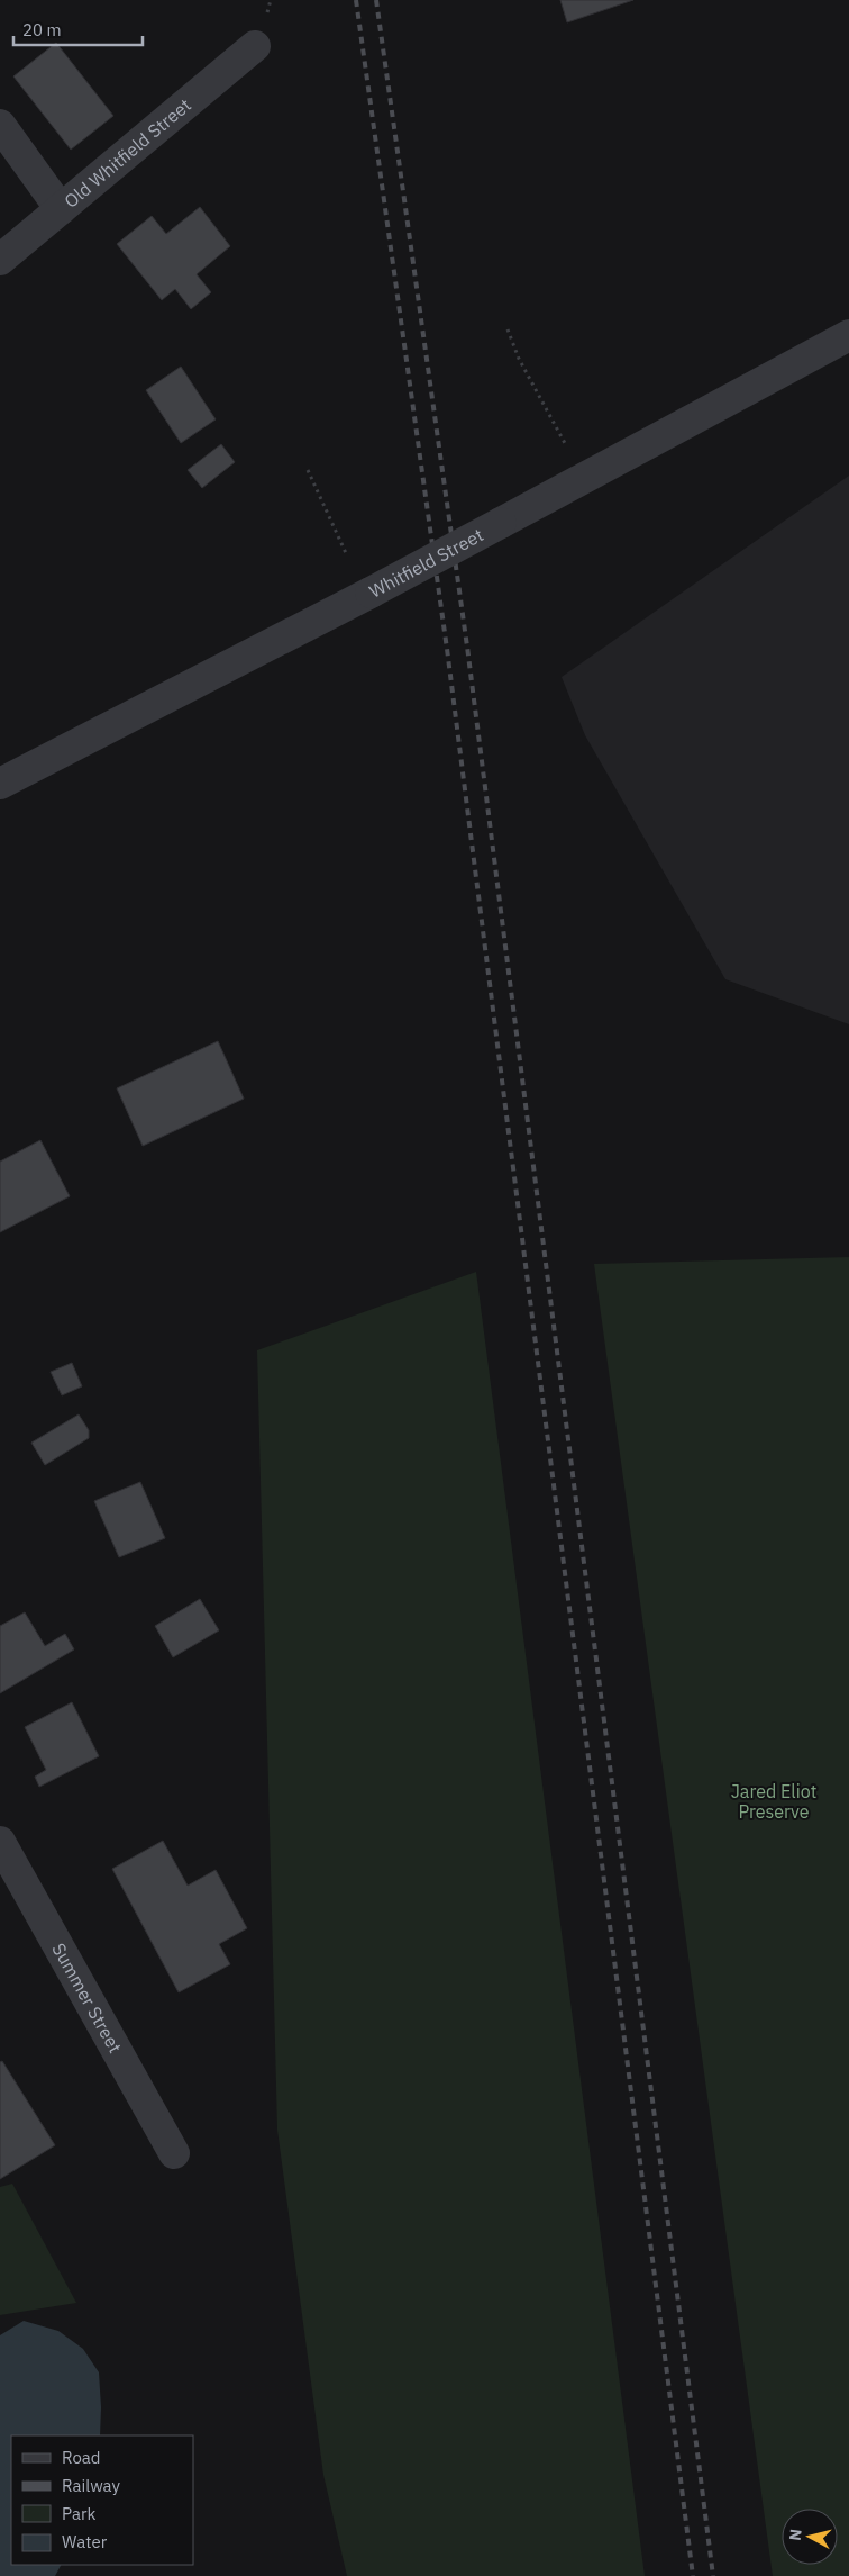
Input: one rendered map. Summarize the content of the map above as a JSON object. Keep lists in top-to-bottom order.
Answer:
{
  "streets": {
    "street": ["Old Whitfield Street", "Whitfield Street", "Summer Street"]
  },
  "parks": ["Jared Eliot Preserve"],
  "legend": [
    "Road",
    "Railway",
    "Park",
    "Water"
  ],
  "scale_bar": "20 m",
  "north": "left"
}
